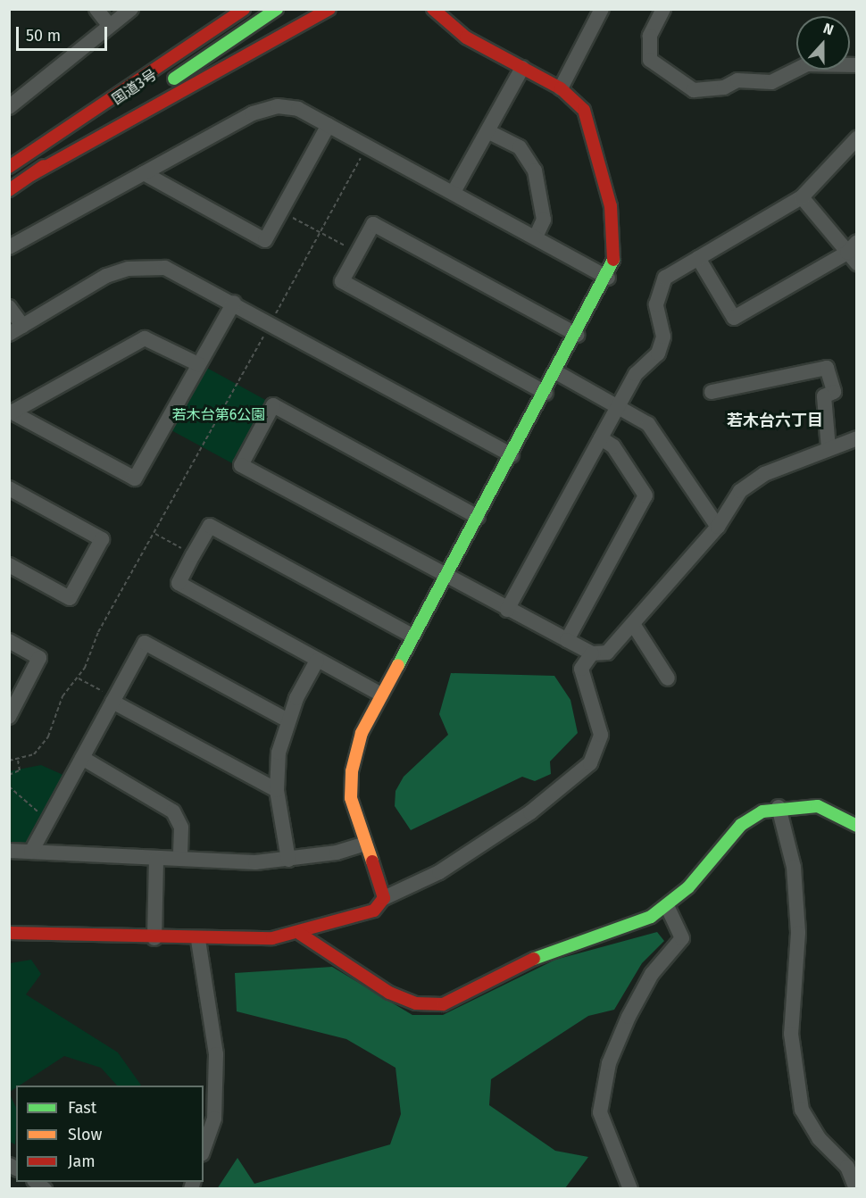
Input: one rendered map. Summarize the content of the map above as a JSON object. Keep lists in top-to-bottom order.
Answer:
{
  "streets": {
    "main road": ["国道3号"]
  },
  "districts": ["若木台六丁目"],
  "parks": ["若木台第6公園"],
  "legend": ["Fast", "Slow", "Jam"],
  "scale_bar": "50 m",
  "north": "top"
}
